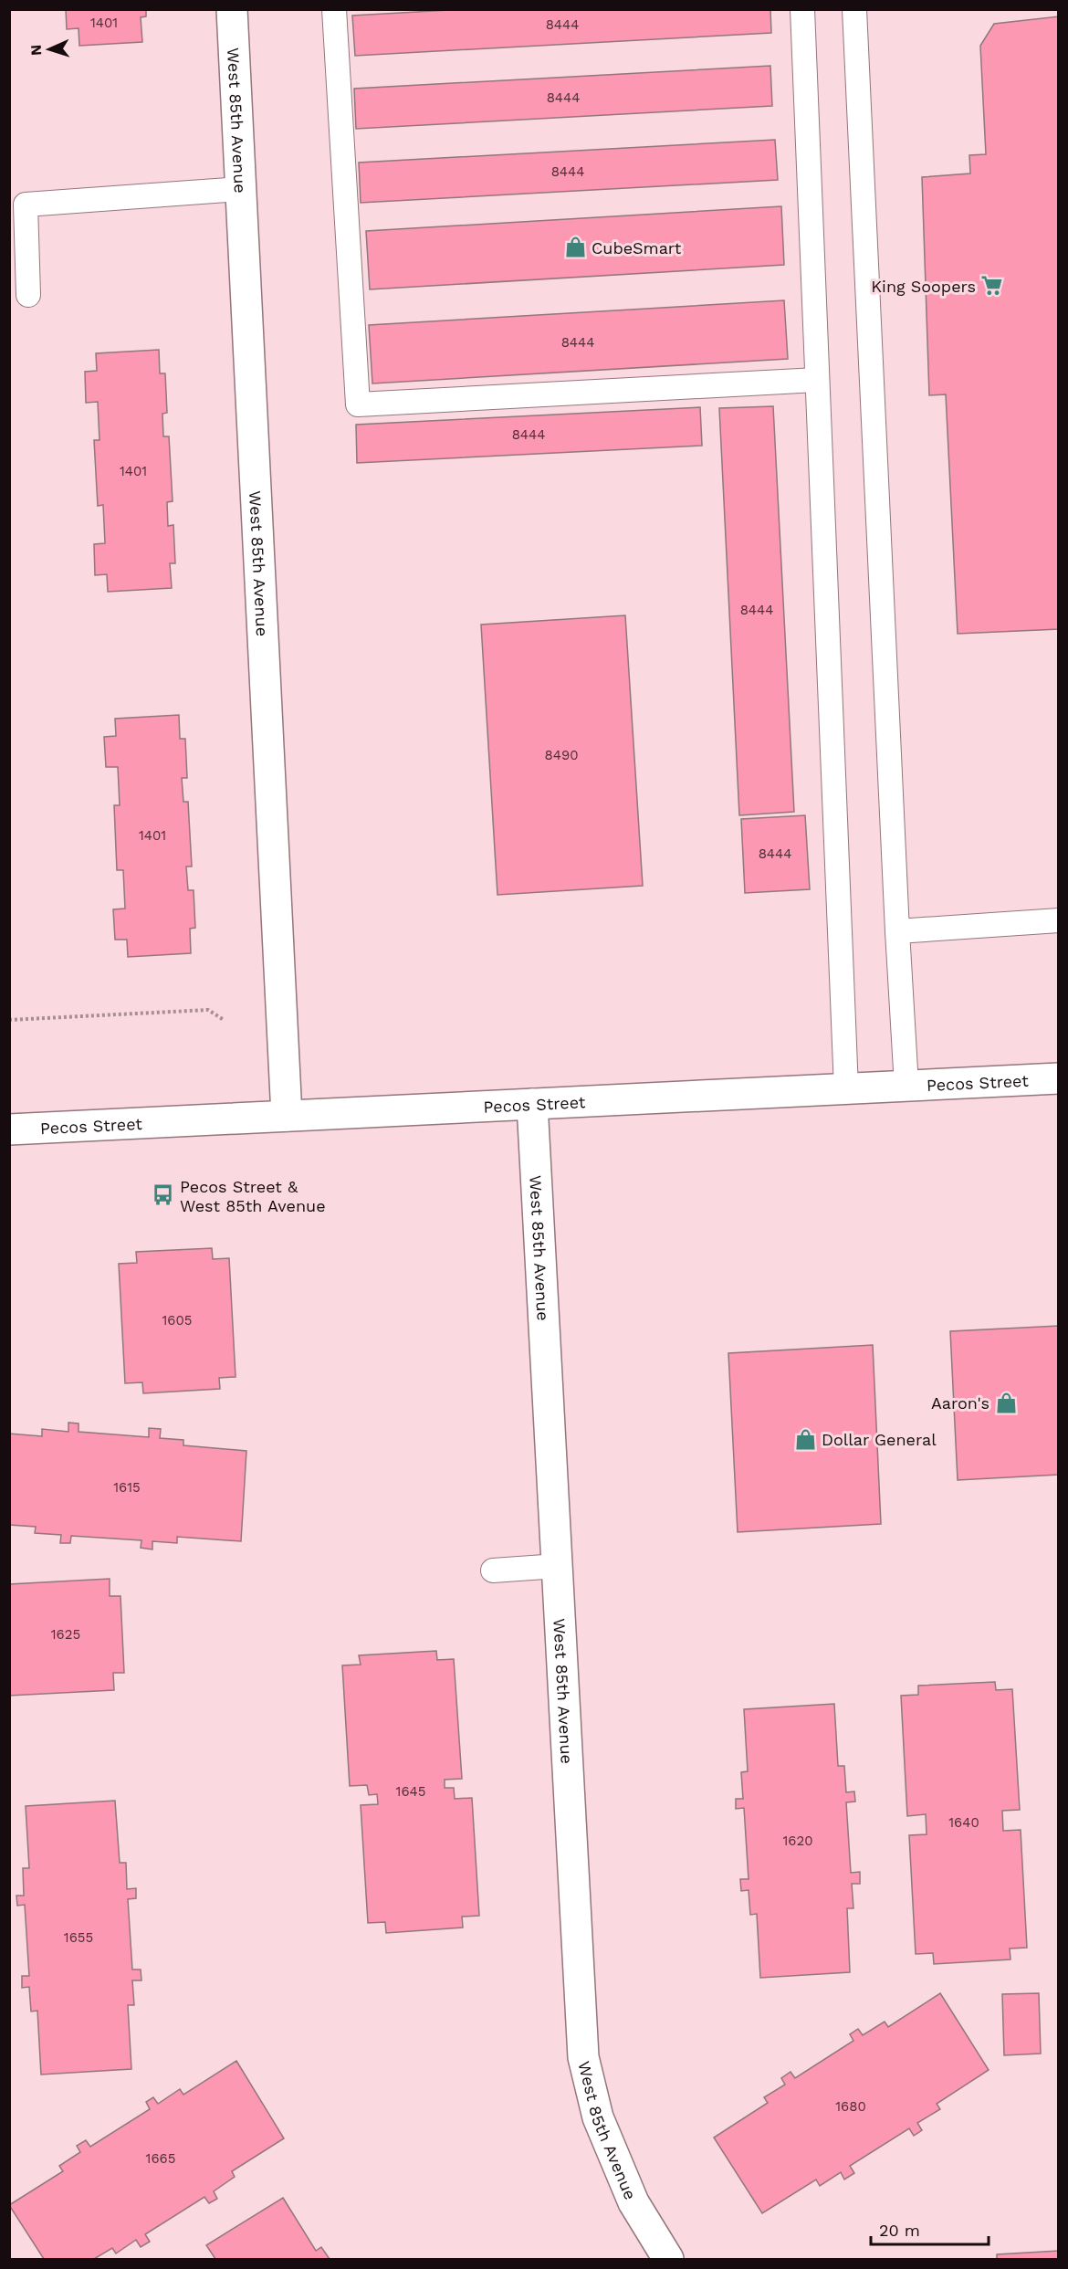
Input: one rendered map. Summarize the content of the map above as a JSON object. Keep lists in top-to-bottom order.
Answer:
{
  "streets": {
    "street": ["West 85th Avenue", "Pecos Street"]
  },
  "crossings": [
    ["West 85th Avenue", "Pecos Street"]
  ],
  "places": {
    "shop": ["CubeSmart", "Aaron's", "Dollar General"],
    "supermarket": ["King Soopers"],
    "bus stop": ["Pecos Street & West 85th Avenue"]
  },
  "house_numbers": [
    "1401",
    "8444",
    "8444",
    "8444",
    "8444",
    "8444",
    "1401",
    "8444",
    "8490",
    "1401",
    "8444",
    "1605",
    "1615",
    "1625",
    "1645",
    "1640",
    "1620",
    "1655",
    "1680",
    "1665"
  ],
  "scale_bar": "20 m",
  "north": "left"
}
